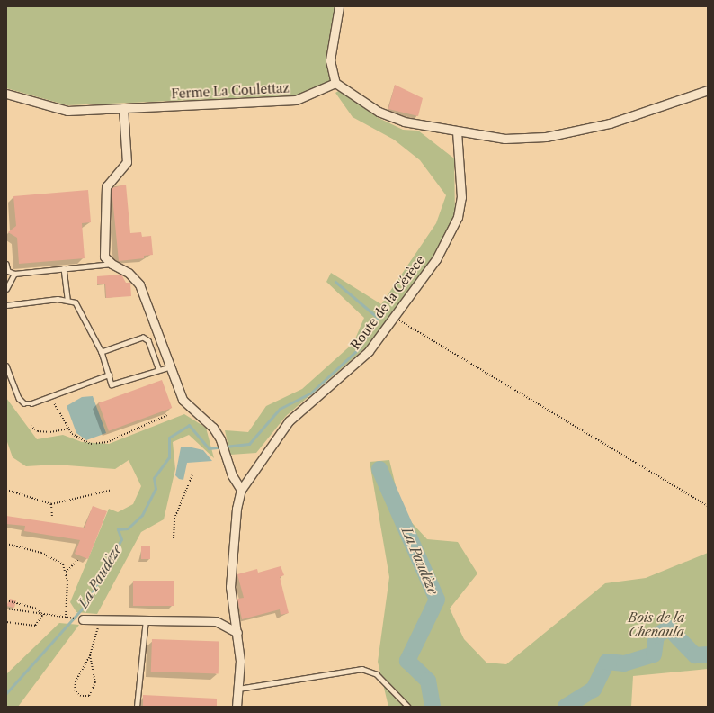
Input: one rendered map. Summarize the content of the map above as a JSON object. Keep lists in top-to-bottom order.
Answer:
{
  "streets": {
    "street": ["Ferme La Coulettaz", "Route de la Cérèce"]
  },
  "water": ["La Paudèze"],
  "parks": ["Bois de la Chenaula"]
}
